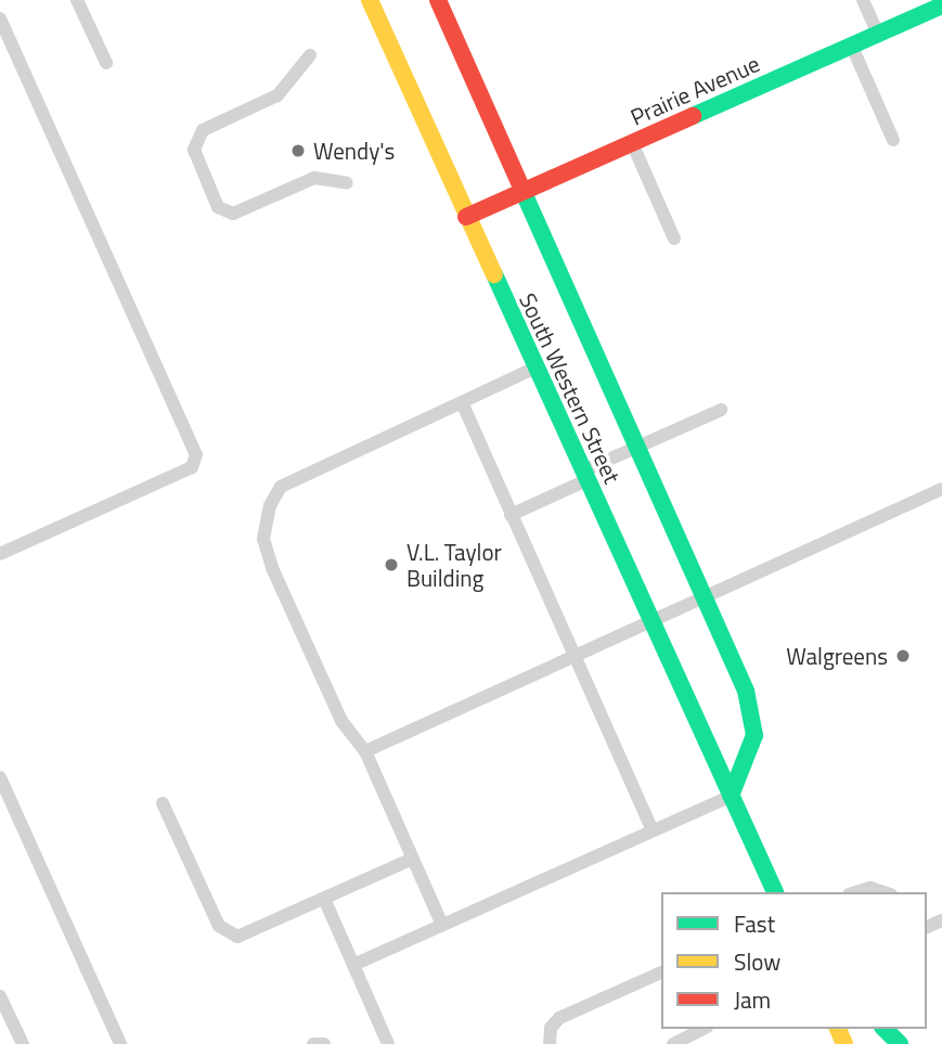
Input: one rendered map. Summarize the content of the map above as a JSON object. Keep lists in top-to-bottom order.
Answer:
{
  "streets": {
    "street": ["Prairie Avenue", "South Western Street"]
  },
  "crossings": [
    ["Prairie Avenue", "South Western Street"]
  ],
  "places": ["Wendy's", "V.L. Taylor Building", "Walgreens"],
  "legend": ["Fast", "Slow", "Jam"]
}
